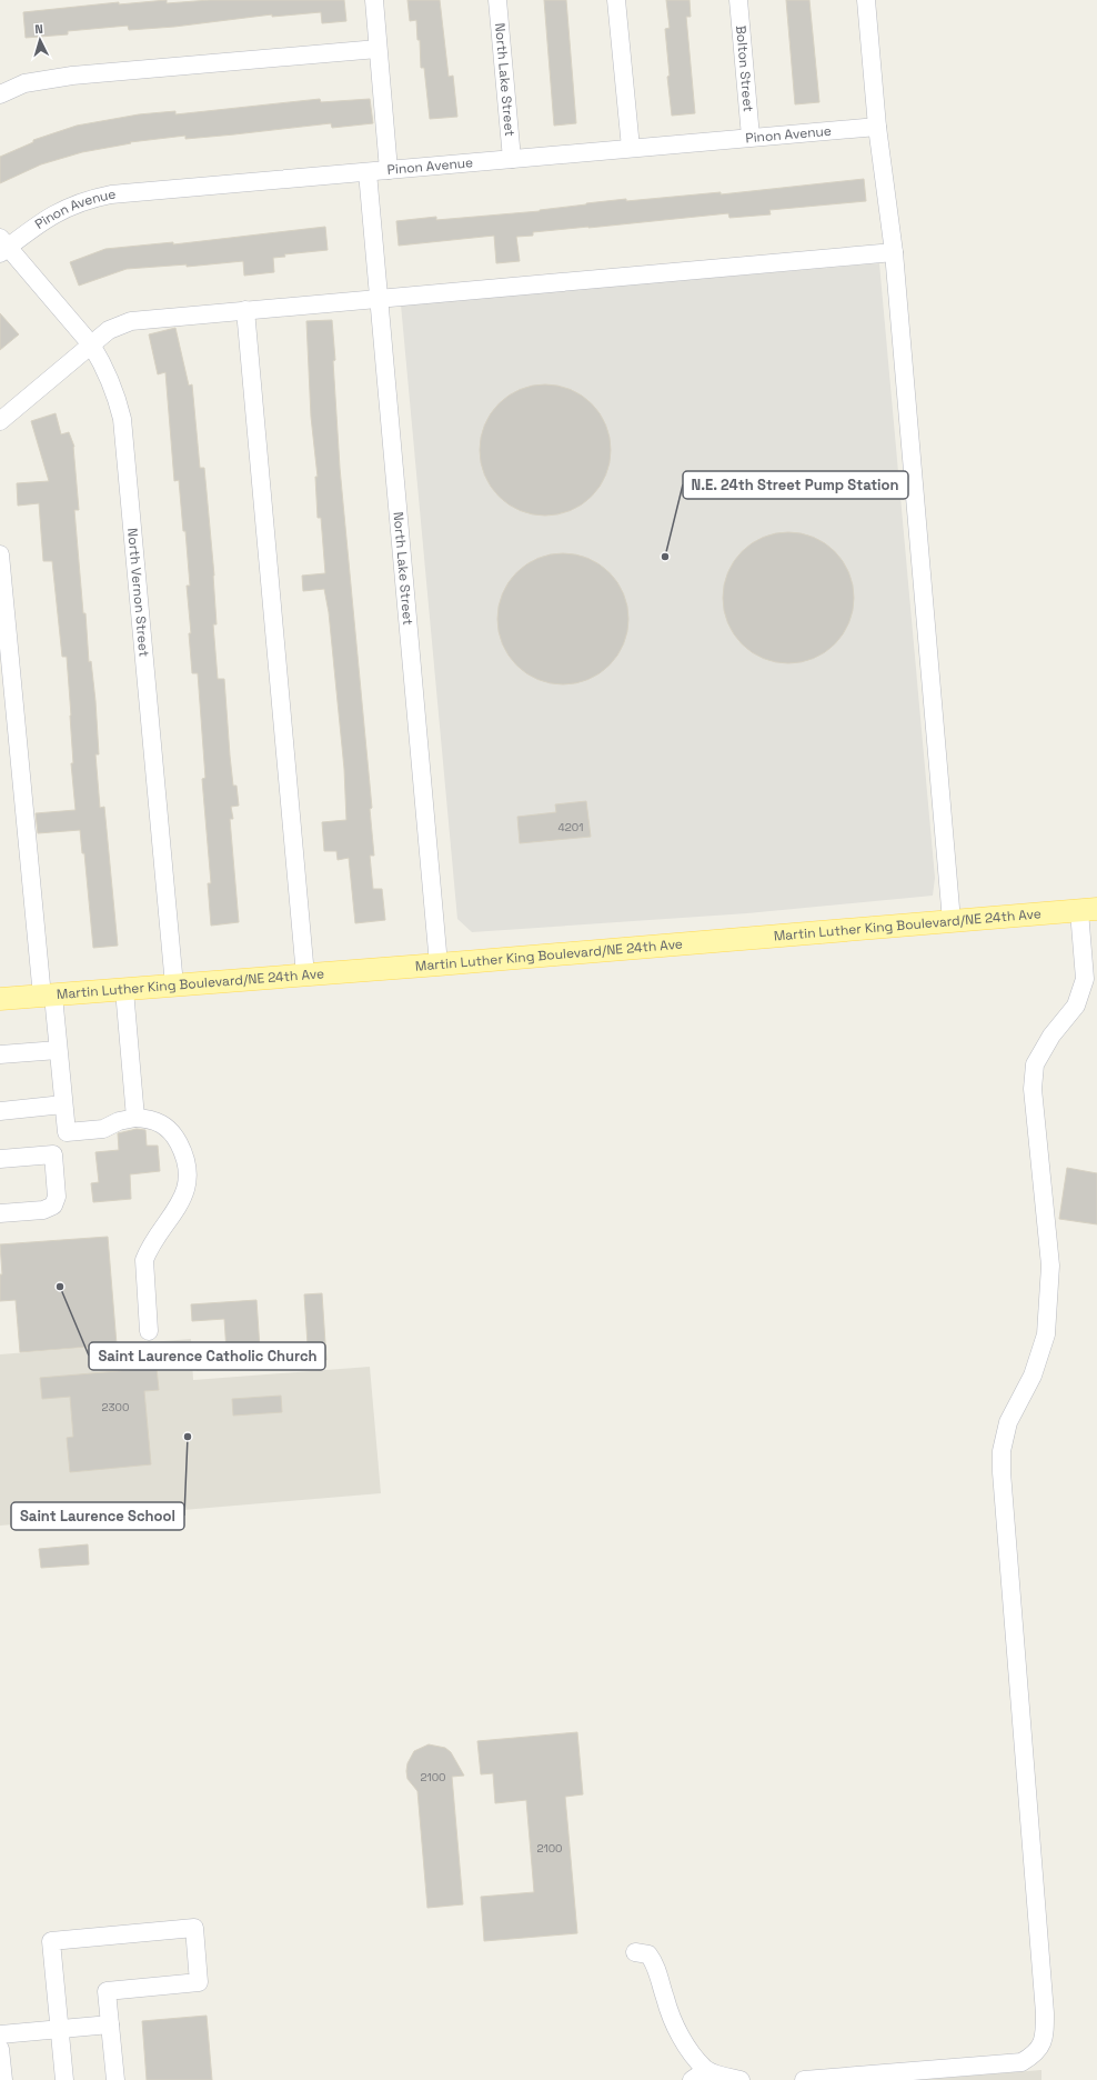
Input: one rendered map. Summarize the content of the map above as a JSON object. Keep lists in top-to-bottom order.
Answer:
{
  "streets": {
    "main road": ["Martin Luther King Boulevard/NE 24th Ave"],
    "street": [
      "Bolton Street",
      "North Lake Street",
      "Pinon Avenue",
      "North Vernon Street"
    ]
  },
  "crossings": [
    ["Bolton Street", "Pinon Avenue"],
    ["North Lake Street", "Pinon Avenue"],
    ["North Lake Street", "Martin Luther King Boulevard/NE 24th Ave"],
    ["Pinon Avenue", "North Vernon Street"],
    ["North Vernon Street", "Martin Luther King Boulevard/NE 24th Ave"]
  ],
  "places": ["N.E. 24th Street Pump Station", "Saint Laurence Catholic Church", "Saint Laurence School"],
  "house_numbers": [
    "4201",
    "2300",
    "2100",
    "2100"
  ],
  "north": "top"
}
